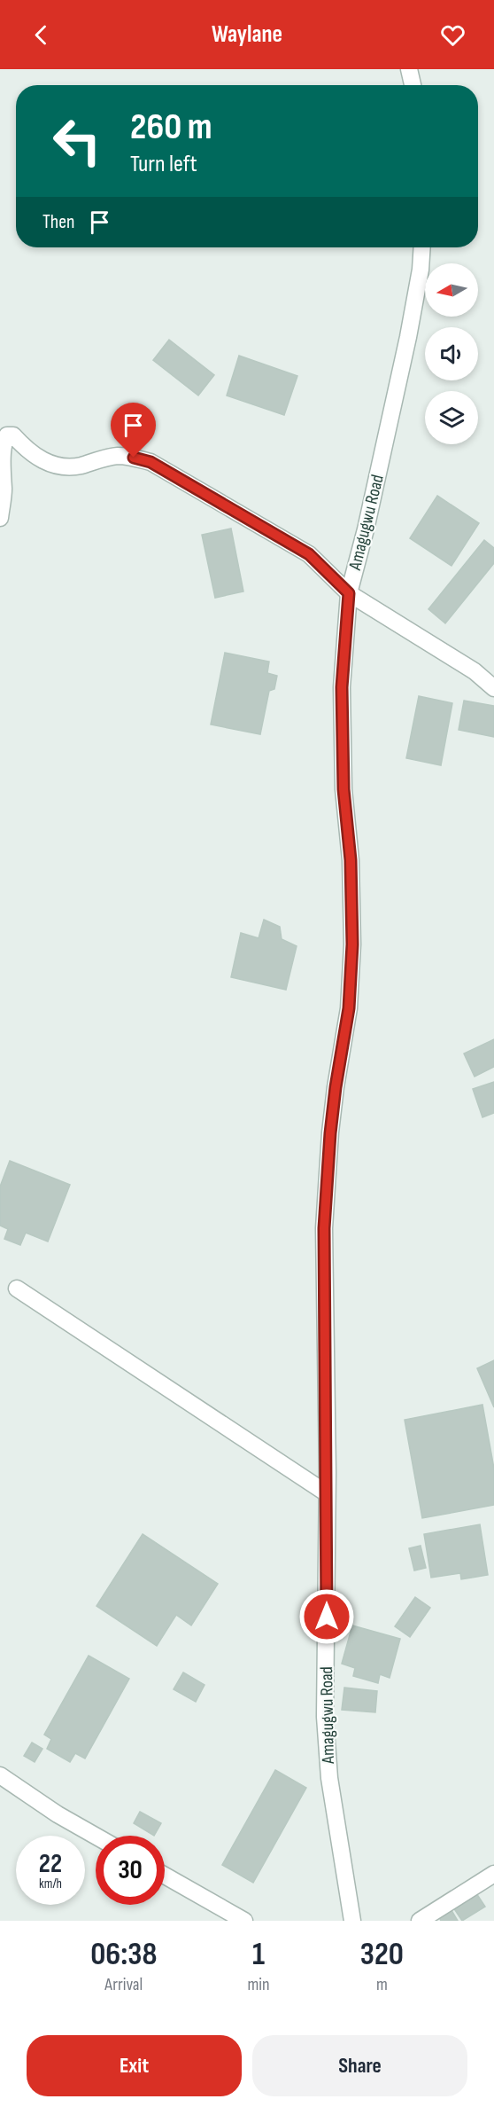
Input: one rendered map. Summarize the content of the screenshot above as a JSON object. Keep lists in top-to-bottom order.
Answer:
{
  "streets": {
    "street": ["Amagugwu Road"]
  },
  "north": "left",
  "page": {
    "header": "Waylane",
    "turn": ["260 m", "Turn left"],
    "then": "Then",
    "speed": "22 km/h",
    "limit": "30",
    "eta": [
      "06:38",
      "Arrival",
      "1",
      "min",
      "320",
      "m"
    ],
    "buttons": ["Exit", "Share"]
  }
}
